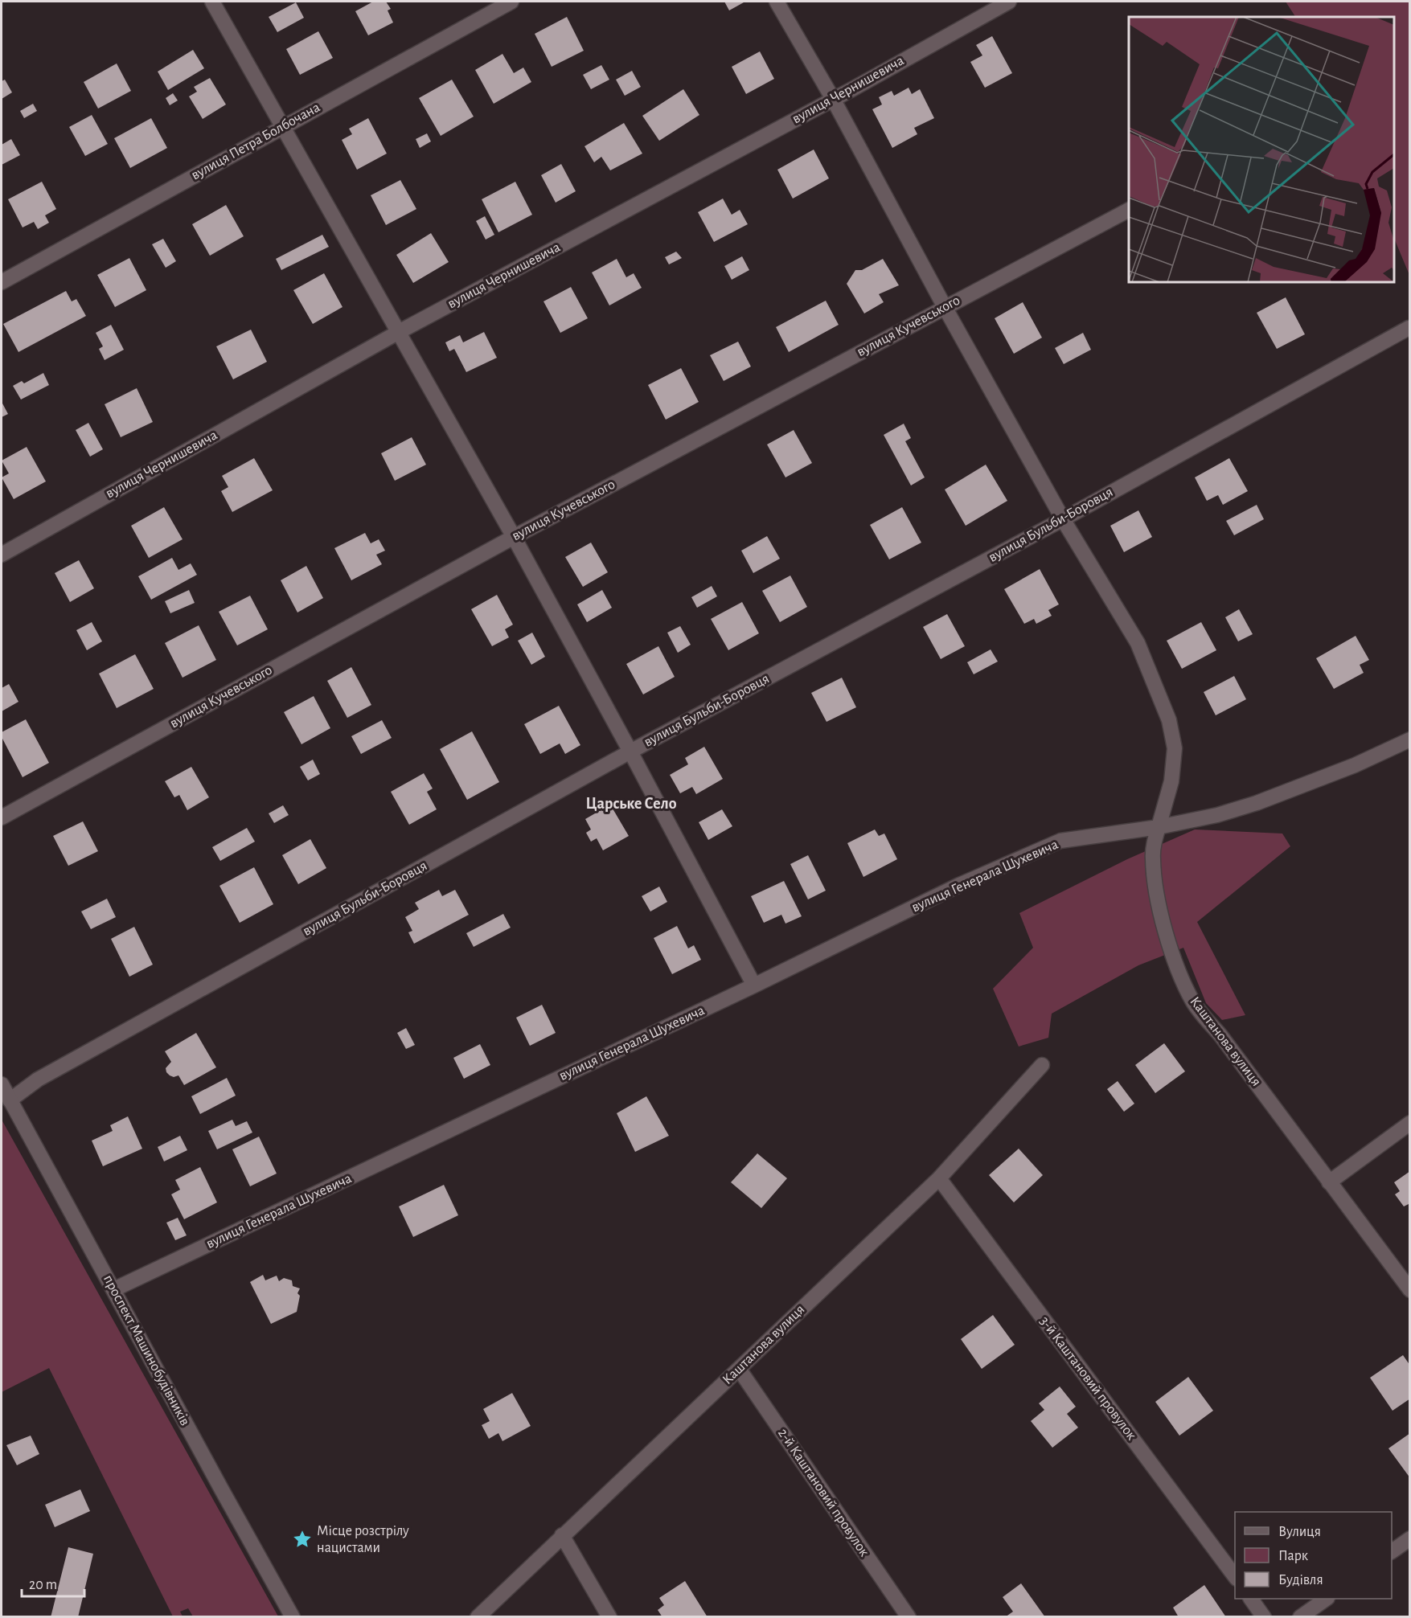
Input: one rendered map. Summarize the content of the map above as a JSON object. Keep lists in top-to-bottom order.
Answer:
{
  "streets": {
    "street": [
      "вулиця Чернишевича",
      "вулиця Петра Болбочана",
      "вулиця Кучевського",
      "вулиця Бульби-Боровця",
      "вулиця Генерала Шухевича",
      "Каштанова вулиця",
      "проспект Машинобудівників",
      "3-й Каштановий провулок",
      "2-й Каштановий провулок"
    ]
  },
  "crossings": [
    ["вулиця Бульби-Боровця", "проспект Машинобудівників"],
    ["вулиця Генерала Шухевича", "Каштанова вулиця"],
    ["вулиця Генерала Шухевича", "проспект Машинобудівників"],
    ["Каштанова вулиця", "3-й Каштановий провулок"],
    ["Каштанова вулиця", "2-й Каштановий провулок"]
  ],
  "districts": ["Царське Село"],
  "places": {
    "place": ["Місце розстрілу нацистами"]
  },
  "legend": ["Вулиця", "Парк", "Будівля"],
  "scale_bar": "20 m"
}
